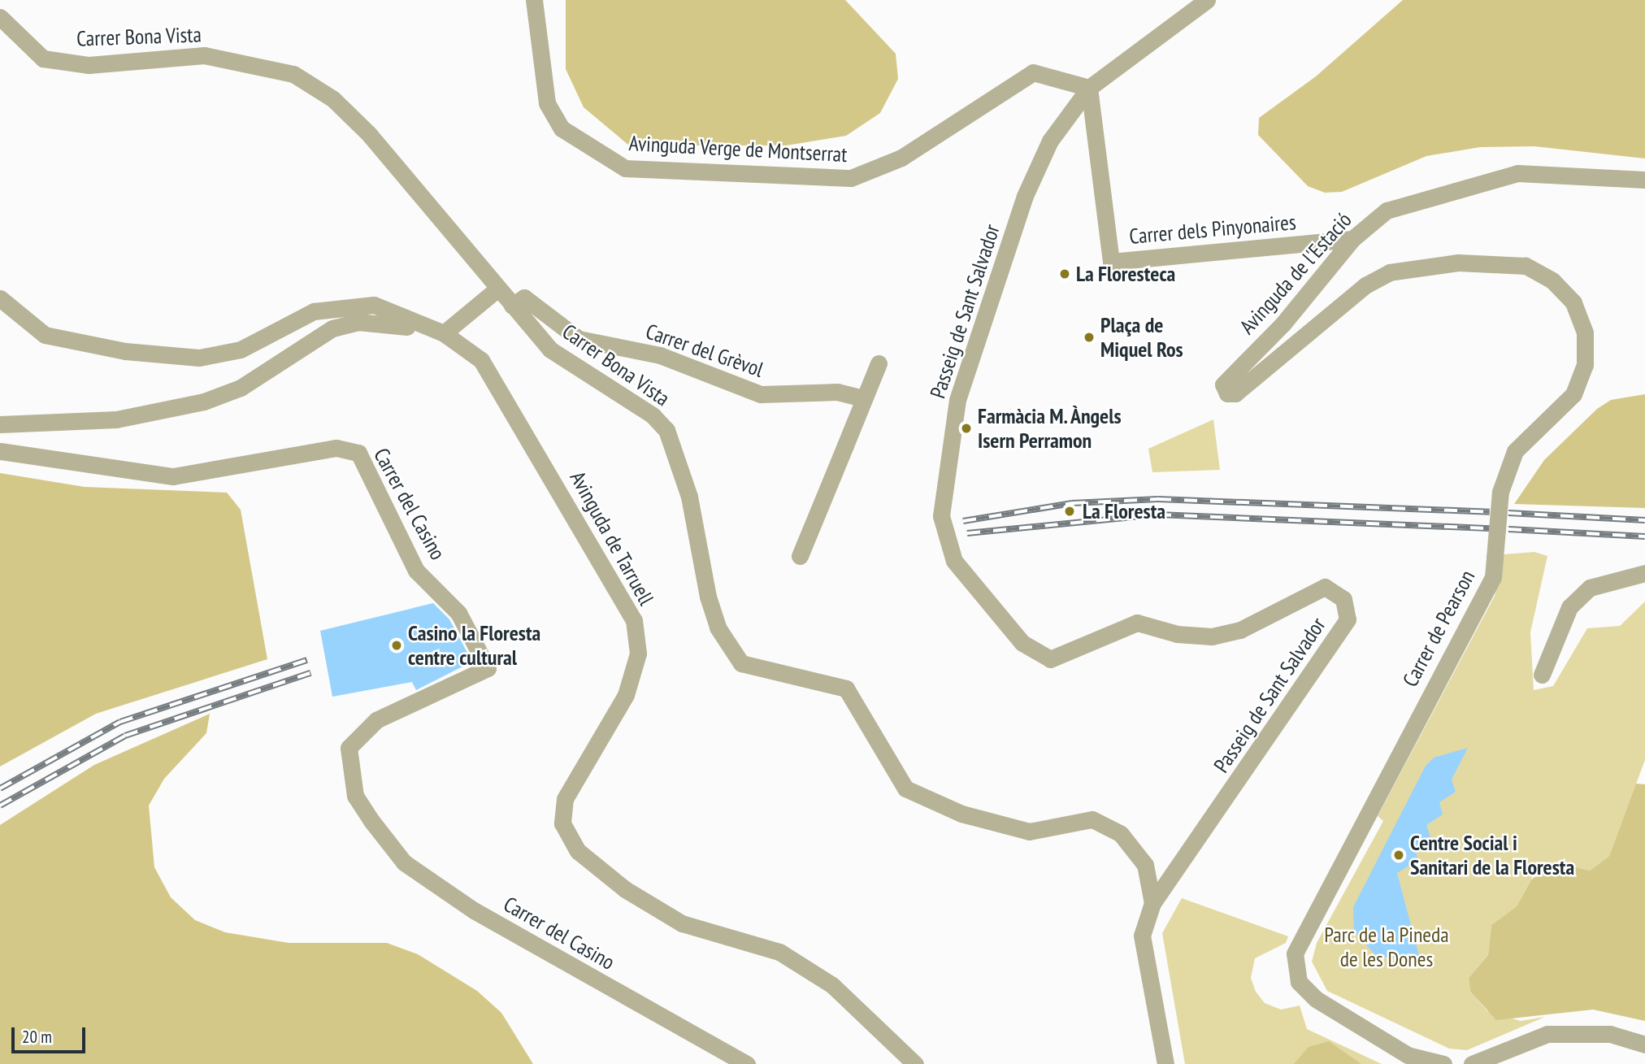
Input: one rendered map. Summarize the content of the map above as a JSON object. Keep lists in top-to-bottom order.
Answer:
{
  "streets": {
    "street": [
      "Carrer Bona Vista",
      "Avinguda Verge de Montserrat",
      "Carrer dels Pinyonaires",
      "Avinguda de l'Estació",
      "Passeig de Sant Salvador",
      "Carrer del Grèvol",
      "Carrer del Casino",
      "Avinguda de Tarruell",
      "Carrer de Pearson"
    ]
  },
  "crossings": [
    ["Carrer Bona Vista", "Passeig de Sant Salvador"],
    ["Carrer Bona Vista", "Carrer del Grèvol"],
    ["Avinguda Verge de Montserrat", "Carrer dels Pinyonaires"],
    ["Avinguda Verge de Montserrat", "Passeig de Sant Salvador"],
    ["Carrer dels Pinyonaires", "Avinguda de l'Estació"],
    ["Carrer dels Pinyonaires", "Passeig de Sant Salvador"],
    ["Avinguda de l'Estació", "Carrer de Pearson"]
  ],
  "parks": ["Parc de la Pineda de les Dones"],
  "places": [
    "La Floresteca",
    "Plaça de Miquel Ros",
    "Farmàcia M. Àngels Isern Perramon",
    "La Floresta",
    "Casino la Floresta centre cultural",
    "Centre Social i Sanitari de la Floresta"
  ],
  "scale_bar": "20 m"
}
